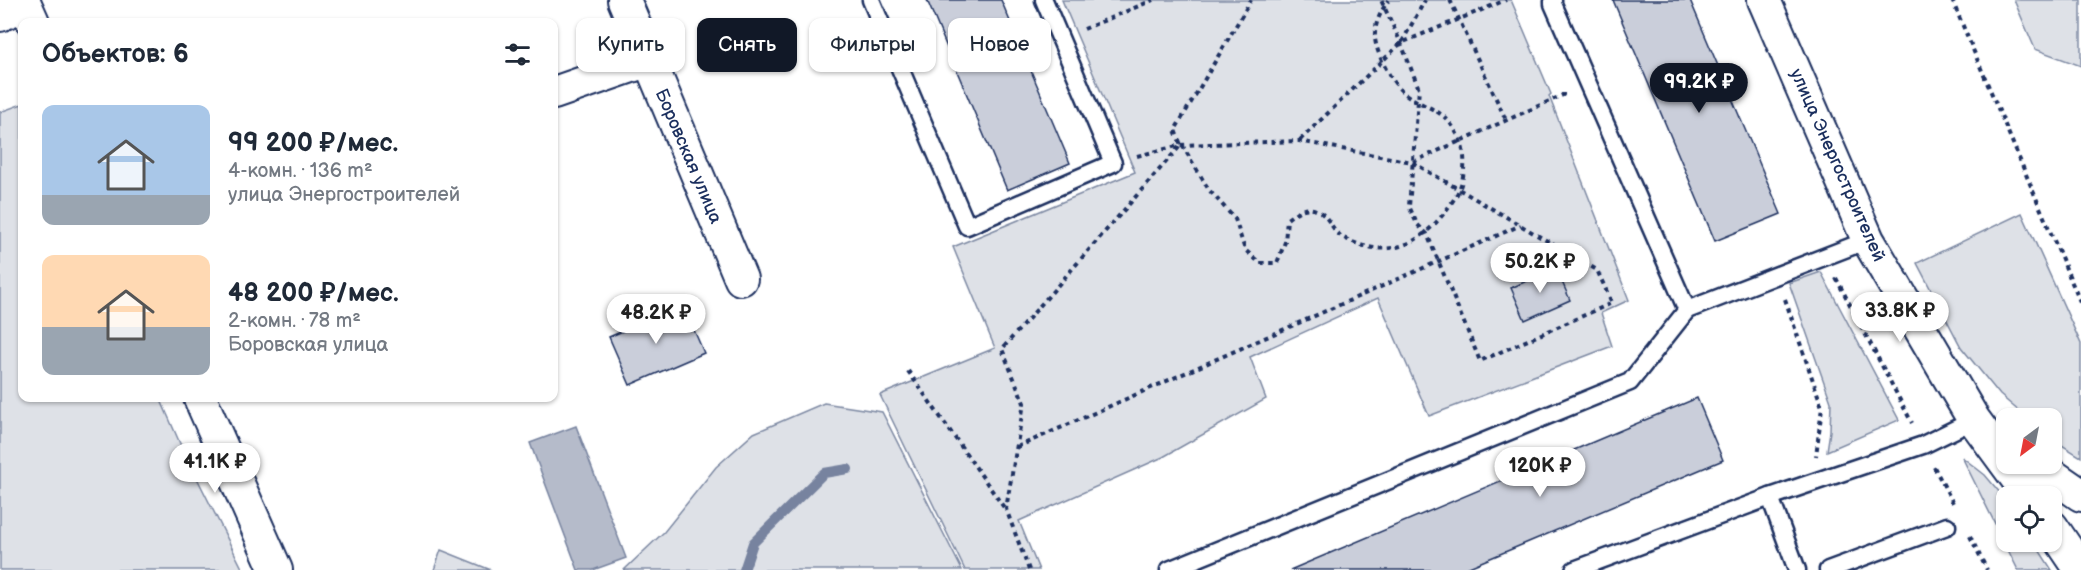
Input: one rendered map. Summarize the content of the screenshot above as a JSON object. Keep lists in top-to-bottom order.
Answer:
{
  "streets": {
    "street": ["Боровская улица", "улица Энергостроителей"]
  },
  "north": "bottom left",
  "page": {
    "chip": [
      "Купить",
      "Снять",
      "Фильтры",
      "Новое"
    ],
    "heading": "Объектов: 6",
    "price": [
      "99.2K ₽",
      "50.2K ₽",
      "33.8K ₽",
      "48.2K ₽",
      "41.1K ₽",
      "120K ₽"
    ],
    "list": [
      {
        "name": "99 200 ₽/мес.",
        "note": "4-комн. · 136 m² · улица Энергостроителей"
      },
      {
        "name": "48 200 ₽/мес.",
        "note": "2-комн. · 78 m² · Боровская улица"
      }
    ]
  }
}
